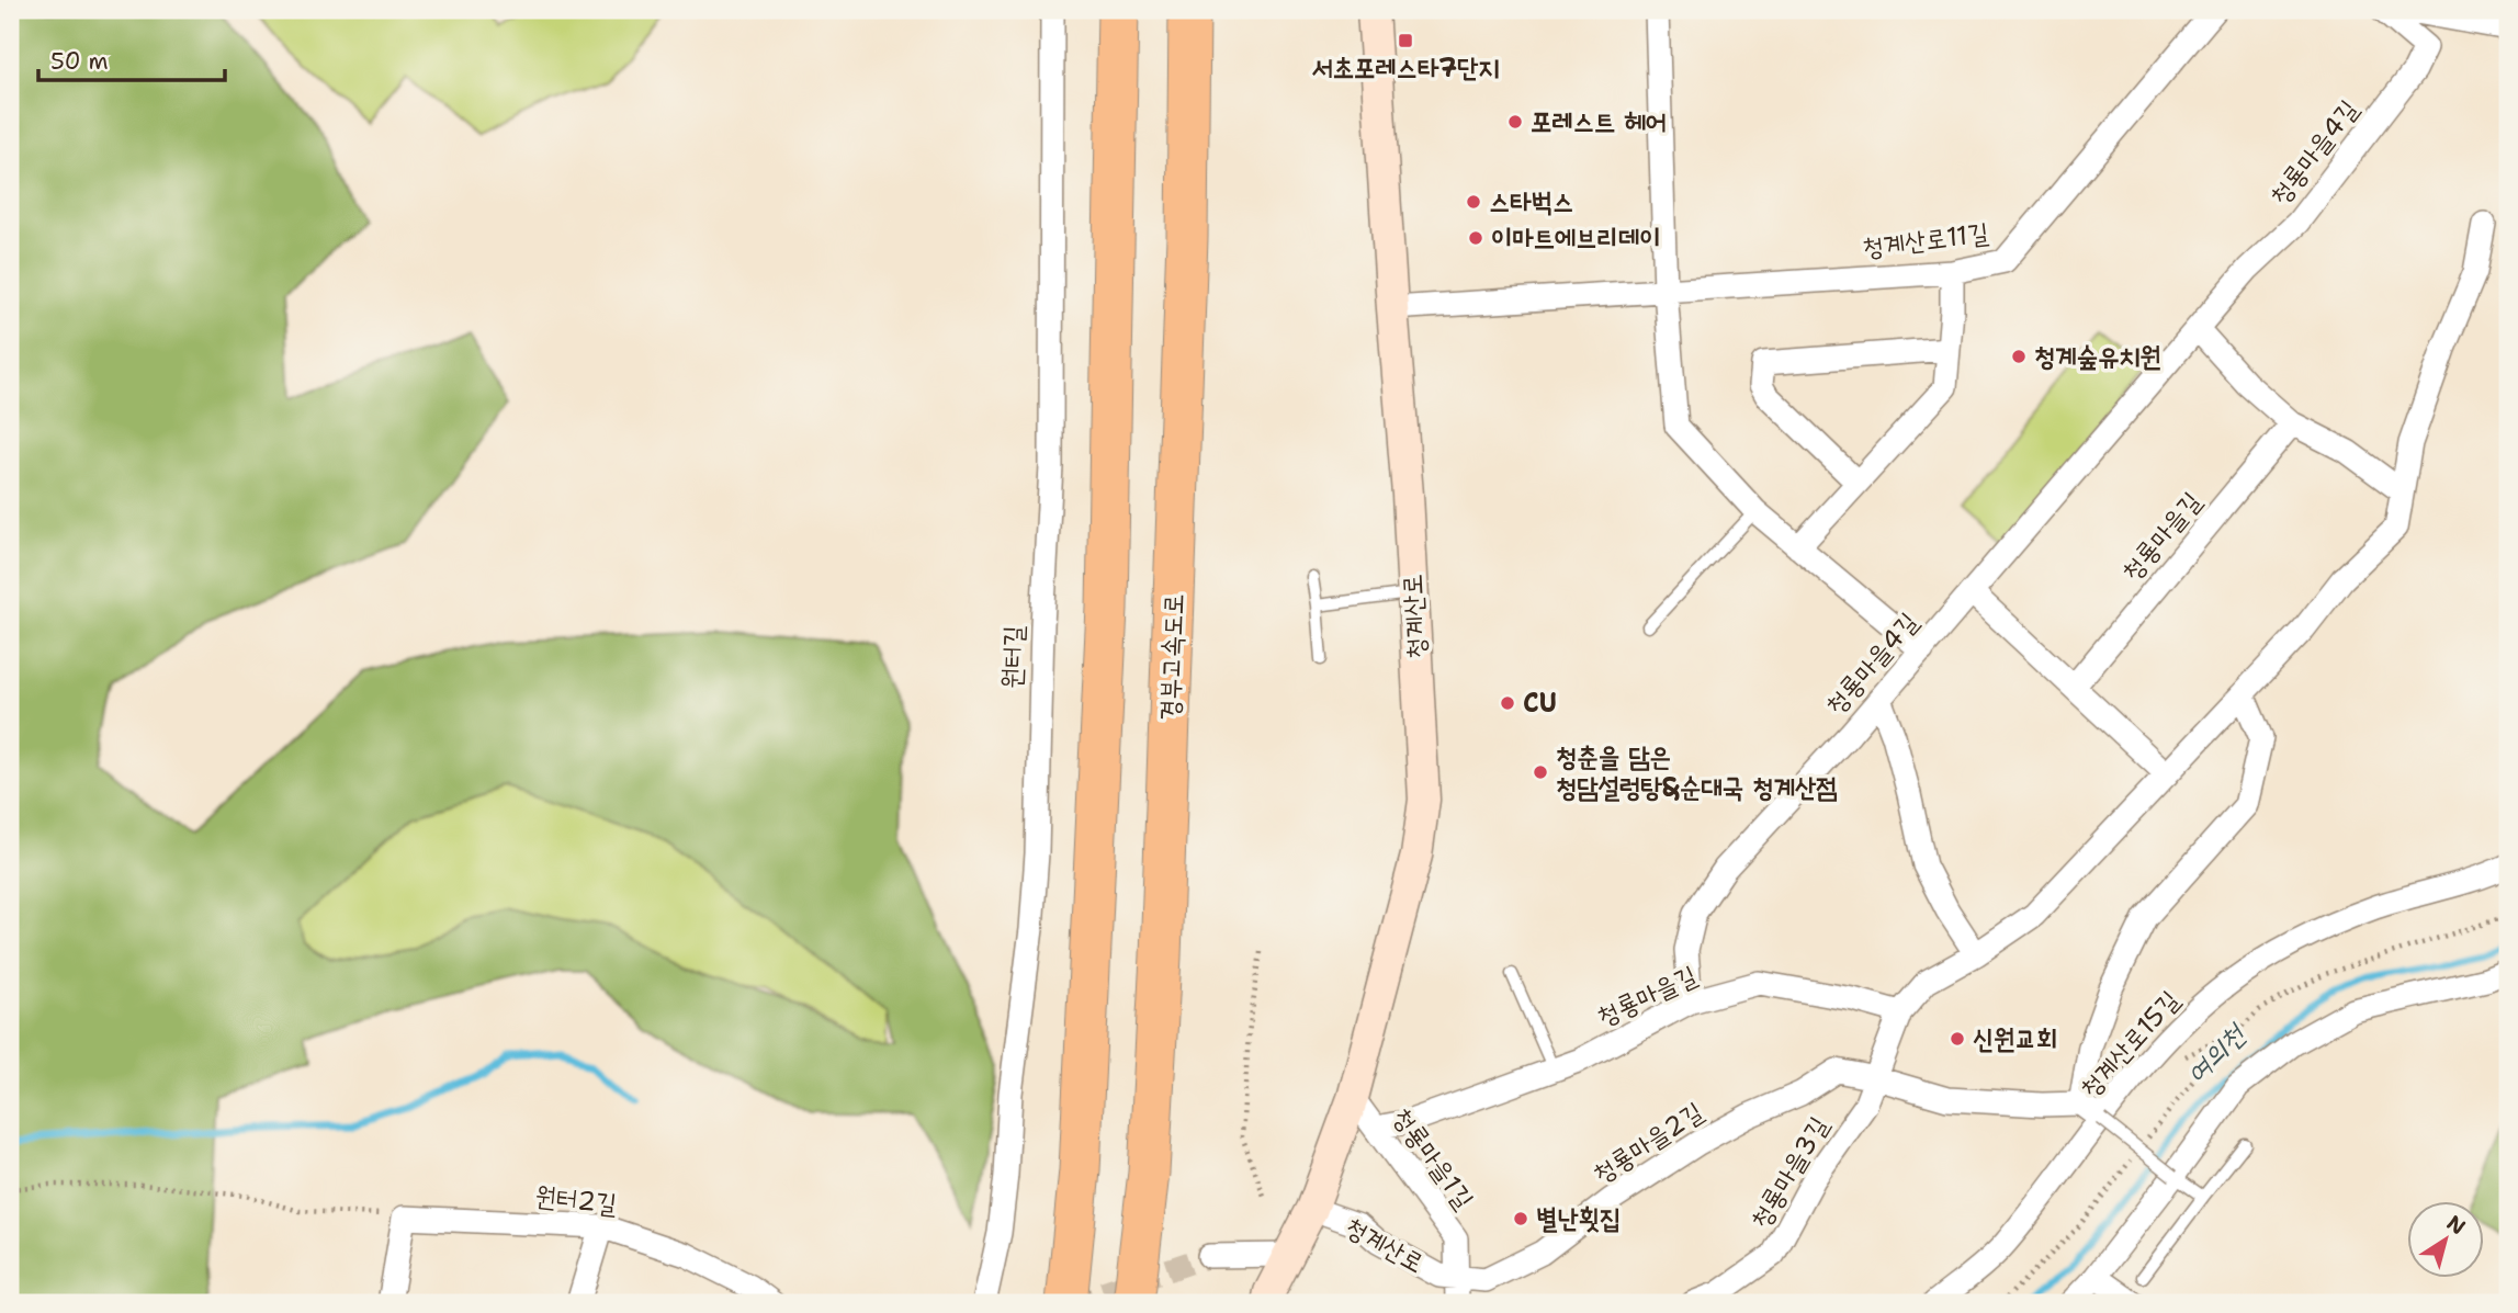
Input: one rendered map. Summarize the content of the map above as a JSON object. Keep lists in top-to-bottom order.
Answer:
{
  "streets": {
    "highway": ["경부고속도로"],
    "street": [
      "청룡마을4길",
      "청계산로11길",
      "청룡마을길",
      "청계산로",
      "원터길",
      "청계산로15길",
      "청룡마을2길",
      "청룡마을1길",
      "청룡마을3길",
      "원터2길"
    ]
  },
  "crossings": [
    ["청룡마을4길", "청룡마을길"],
    ["청계산로11길", "청계산로"],
    ["청룡마을길", "청룡마을1길"],
    ["청룡마을길", "청룡마을3길"],
    ["청계산로", "청룡마을2길"],
    ["청계산로", "청룡마을1길"],
    ["청룡마을2길", "청룡마을1길"],
    ["청룡마을2길", "청룡마을3길"]
  ],
  "water": ["여의천"],
  "places": {
    "transit": ["서초포레스타7단지"],
    "other": [
      "포레스트 헤어",
      "스타벅스",
      "이마트에브리데이",
      "청계숲유치원",
      "CU",
      "청춘을 담은 청담설렁탕&순대국 청계산점",
      "신원교회",
      "별난횟집"
    ]
  },
  "scale_bar": "50 m",
  "north": "top right"
}
